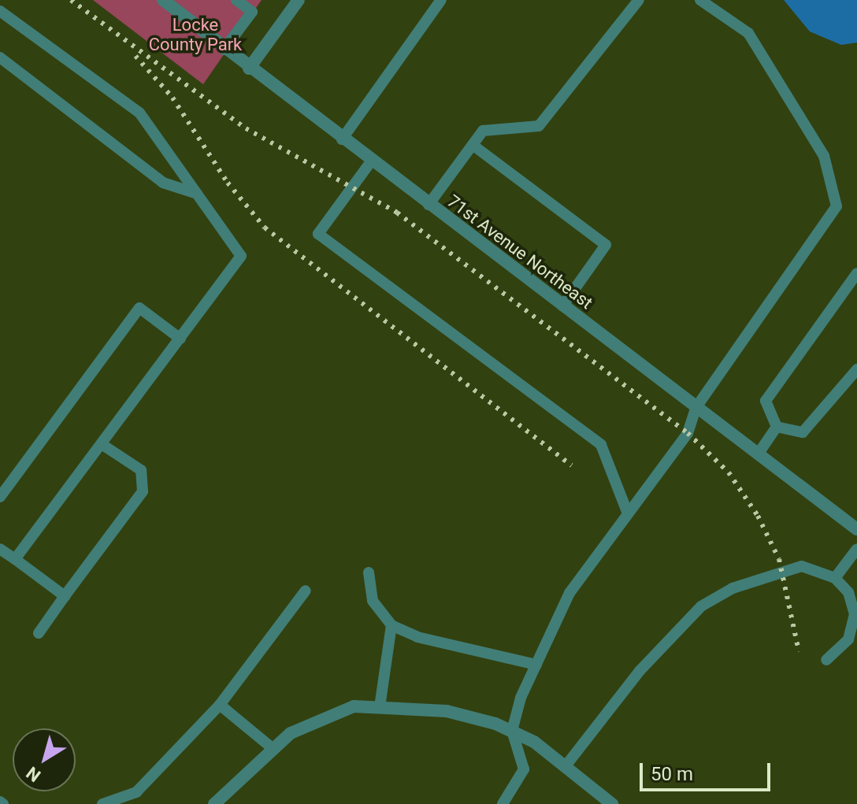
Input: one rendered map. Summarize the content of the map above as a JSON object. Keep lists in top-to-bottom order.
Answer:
{
  "streets": {
    "street": ["71st Avenue Northeast"]
  },
  "parks": ["Locke County Park"],
  "scale_bar": "50 m",
  "north": "bottom left"
}
